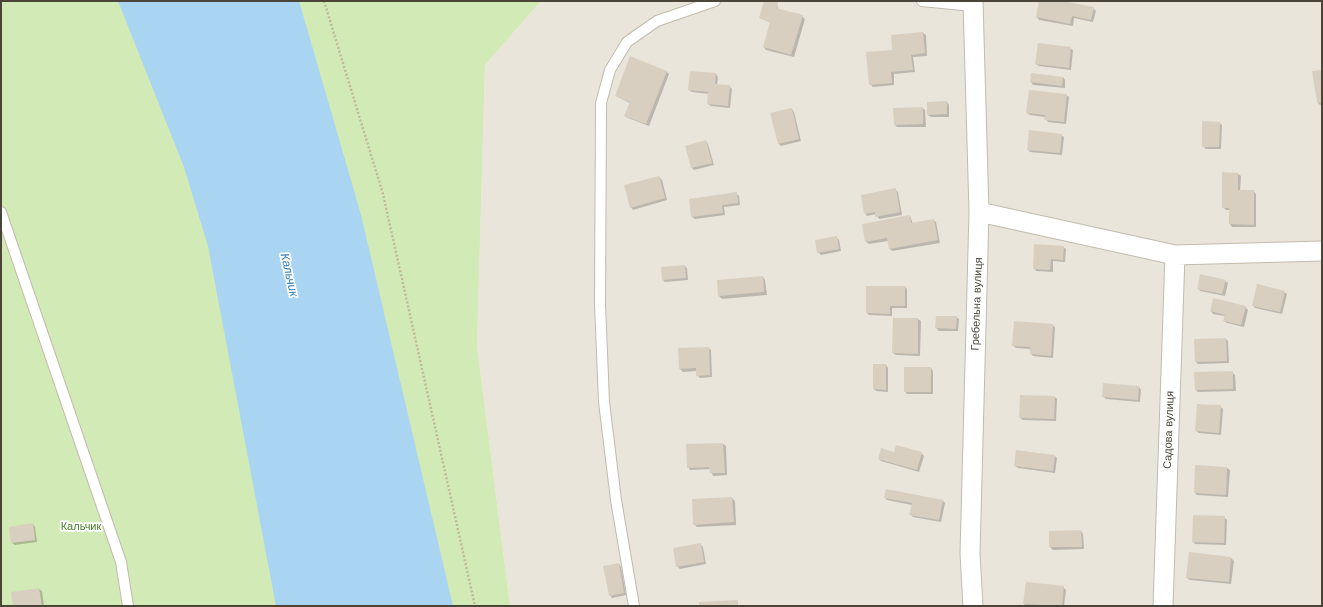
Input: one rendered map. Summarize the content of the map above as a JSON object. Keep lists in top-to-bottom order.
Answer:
{
  "streets": {
    "street": ["Гребельна вулиця", "Садова вулиця"]
  },
  "water": ["Кальчик"],
  "parks": ["Кальчик"]
}
